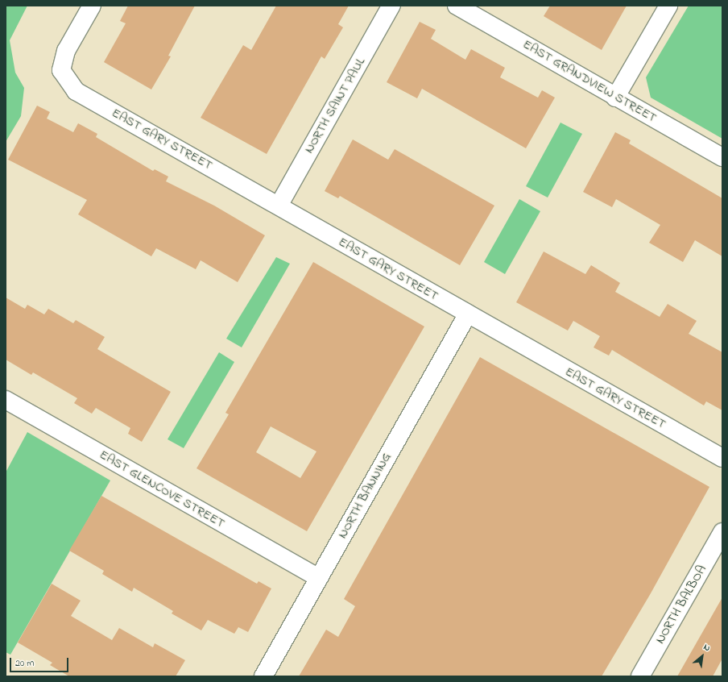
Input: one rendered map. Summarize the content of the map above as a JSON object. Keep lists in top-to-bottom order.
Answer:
{
  "streets": {
    "street": [
      "EAST GRANDVIEW STREET",
      "NORTH SAINT PAUL",
      "EAST GARY STREET",
      "EAST GLENCOVE STREET",
      "NORTH BANNING",
      "NORTH BALBOA"
    ]
  },
  "crossings": [
    ["NORTH SAINT PAUL", "EAST GARY STREET"],
    ["EAST GARY STREET", "NORTH BANNING"],
    ["EAST GLENCOVE STREET", "NORTH BANNING"]
  ],
  "scale_bar": "20 m",
  "north": "top right"
}
